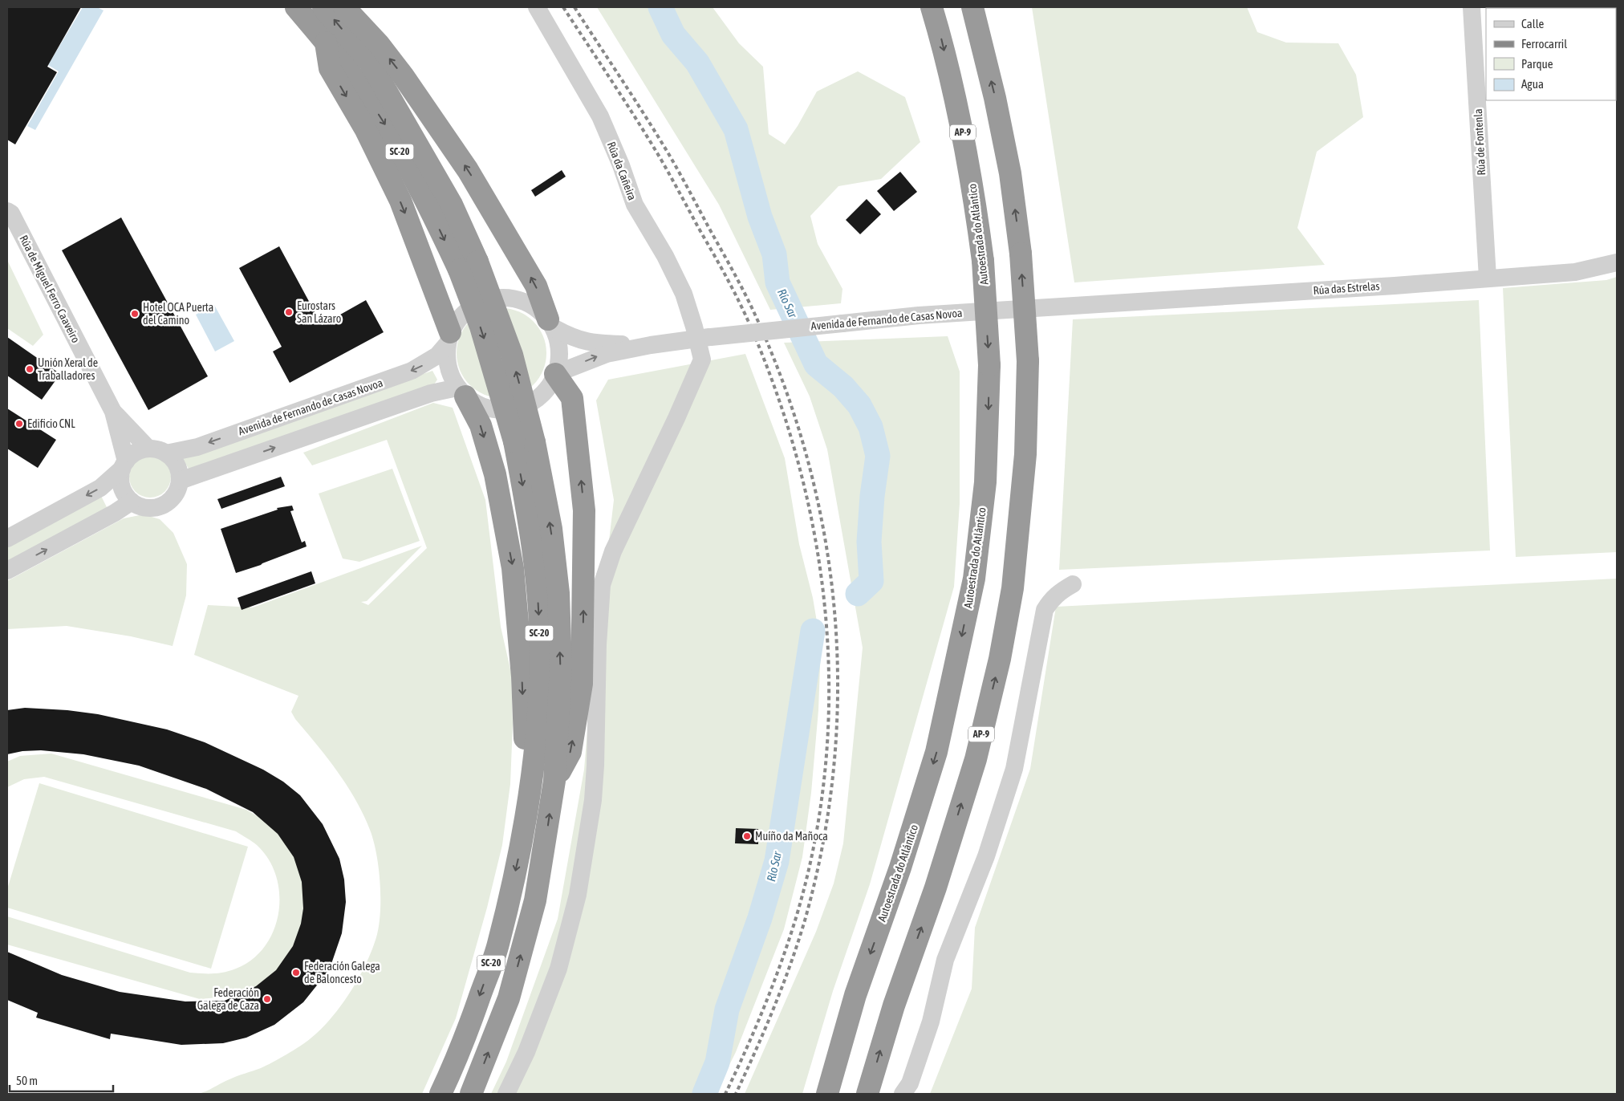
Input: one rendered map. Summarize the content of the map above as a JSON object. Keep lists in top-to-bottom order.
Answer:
{
  "streets": {
    "highway": ["AP-9", "SC-20", "Autoestrada do Atlántico"],
    "street": [
      "Rúa de Fontenla",
      "Rúa da Cañeira",
      "Rúa das Estrelas",
      "Rúa de Miguel Ferro Caaveiro",
      "Avenida de Fernando de Casas Novoa"
    ]
  },
  "crossings": [
    ["Rúa de Fontenla", "Rúa das Estrelas"],
    ["Rúa da Cañeira", "Avenida de Fernando de Casas Novoa"],
    ["Rúa das Estrelas", "Avenida de Fernando de Casas Novoa"],
    ["Rúa de Miguel Ferro Caaveiro", "Avenida de Fernando de Casas Novoa"]
  ],
  "water": ["Río Sar"],
  "places": [
    "Eurostars San Lázaro",
    "Hotel OCA Puerta del Camino",
    "Unión Xeral de Traballadores",
    "Edificio CNL",
    "Muíño da Mañoca",
    "Federación Galega de Baloncesto",
    "Federación Galega de Caza"
  ],
  "legend": [
    "Calle",
    "Ferrocarril",
    "Parque",
    "Agua"
  ],
  "scale_bar": "50 m"
}
